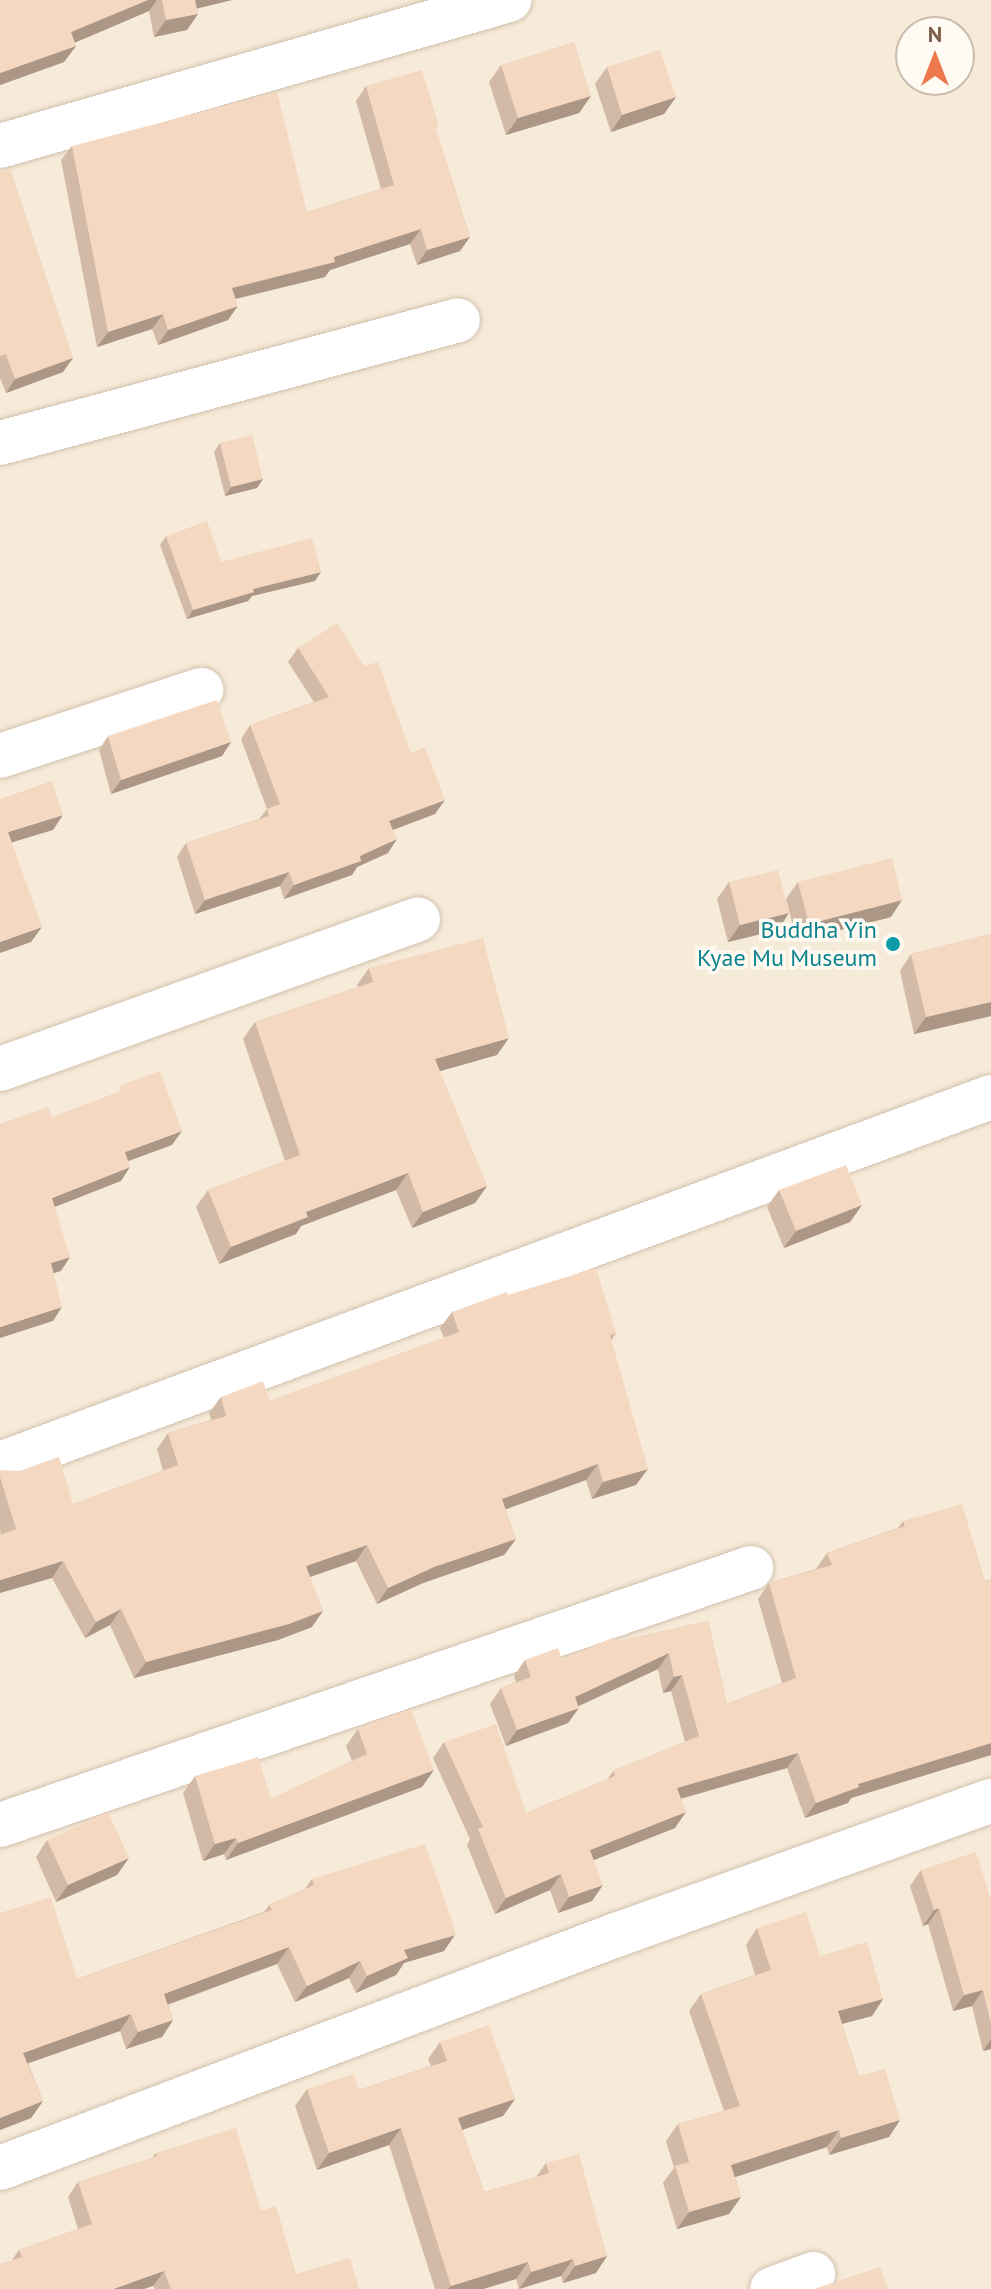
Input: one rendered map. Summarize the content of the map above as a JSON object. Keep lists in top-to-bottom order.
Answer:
{
  "places": ["Buddha Yin Kyae Mu Museum"],
  "north": "top"
}
